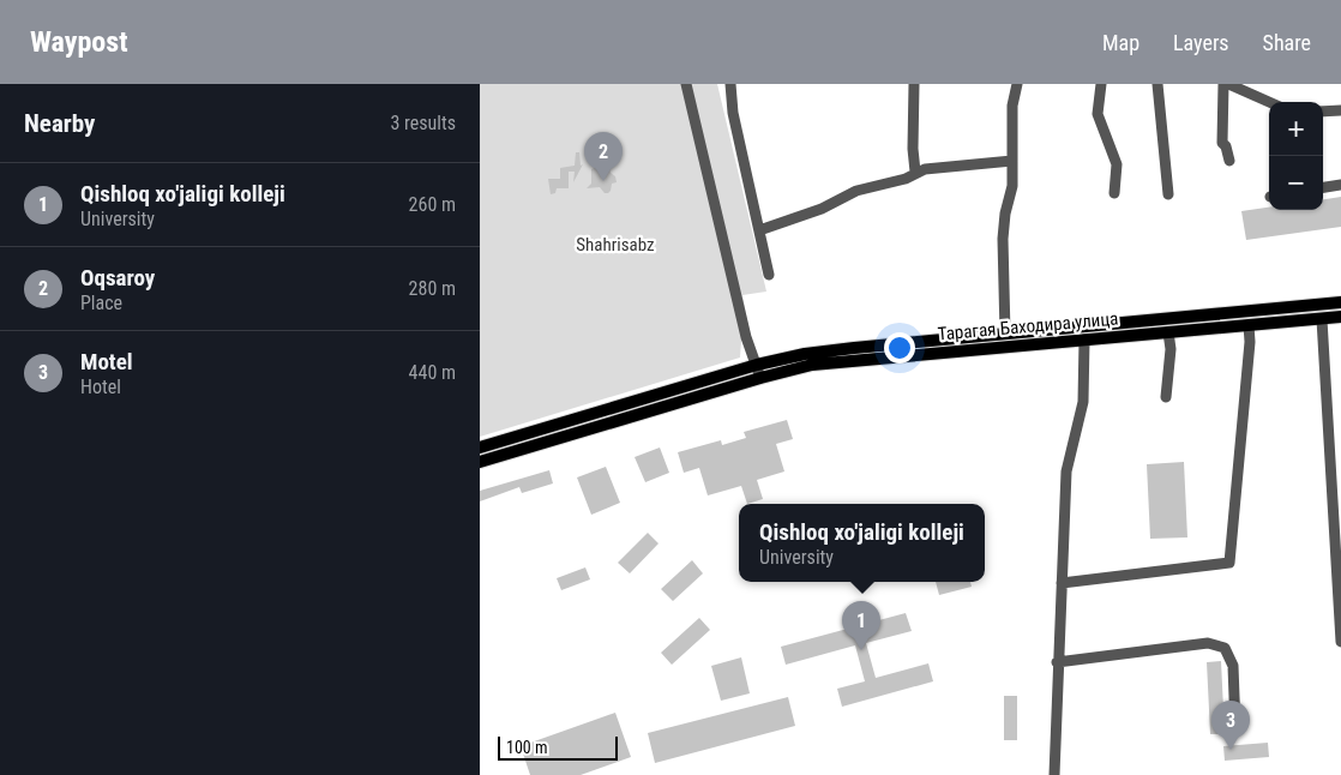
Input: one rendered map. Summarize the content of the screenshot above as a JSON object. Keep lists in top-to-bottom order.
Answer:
{
  "streets": {
    "main road": ["Тарагая Баходира улица"]
  },
  "parks": ["Shahrisabz"],
  "scale_bar": "100 m",
  "page": {
    "header": "Waypost",
    "nav": ["Map", "Layers", "Share"],
    "heading": ["Nearby", "3 results"],
    "map_buttons": ["+", "−"],
    "pins": ["2", "1", "3"],
    "list": [
      {
        "mark": "1",
        "name": "Qishloq xo'jaligi kolleji",
        "note": "University",
        "value": "260 m"
      },
      {
        "mark": "2",
        "name": "Oqsaroy",
        "note": "Place",
        "value": "280 m"
      },
      {
        "mark": "3",
        "name": "Motel",
        "note": "Hotel",
        "value": "440 m"
      }
    ],
    "popup": ["Qishloq xo'jaligi kolleji", "University"],
    "scale": "100 m"
  }
}
